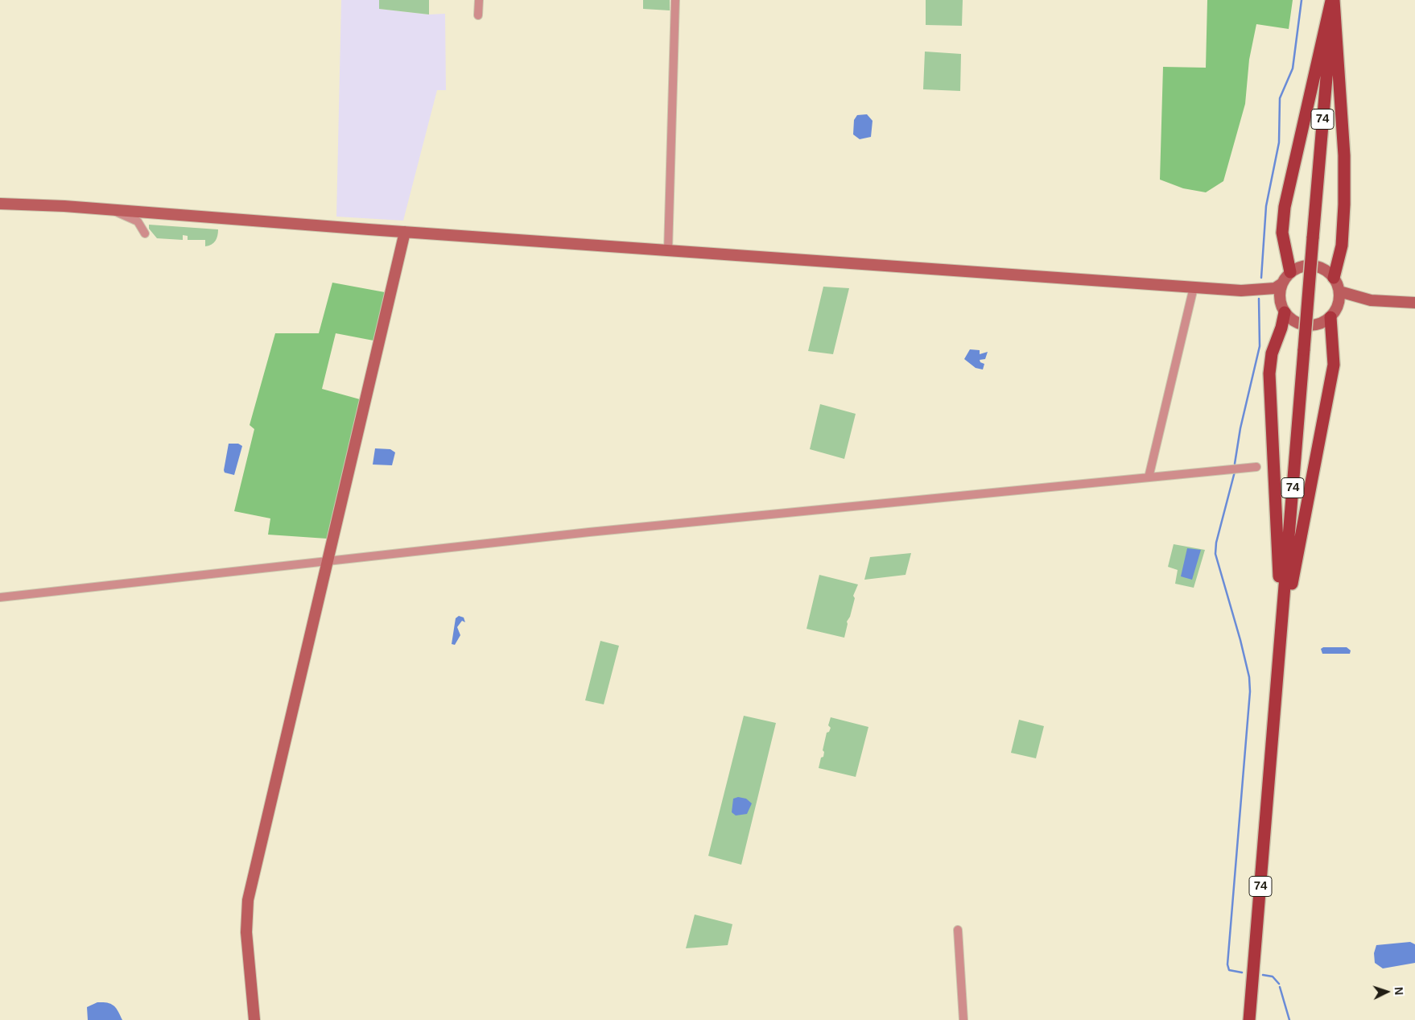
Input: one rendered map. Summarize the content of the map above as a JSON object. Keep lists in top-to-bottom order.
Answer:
{
  "streets": {
    "main road": ["74"]
  },
  "north": "right"
}
